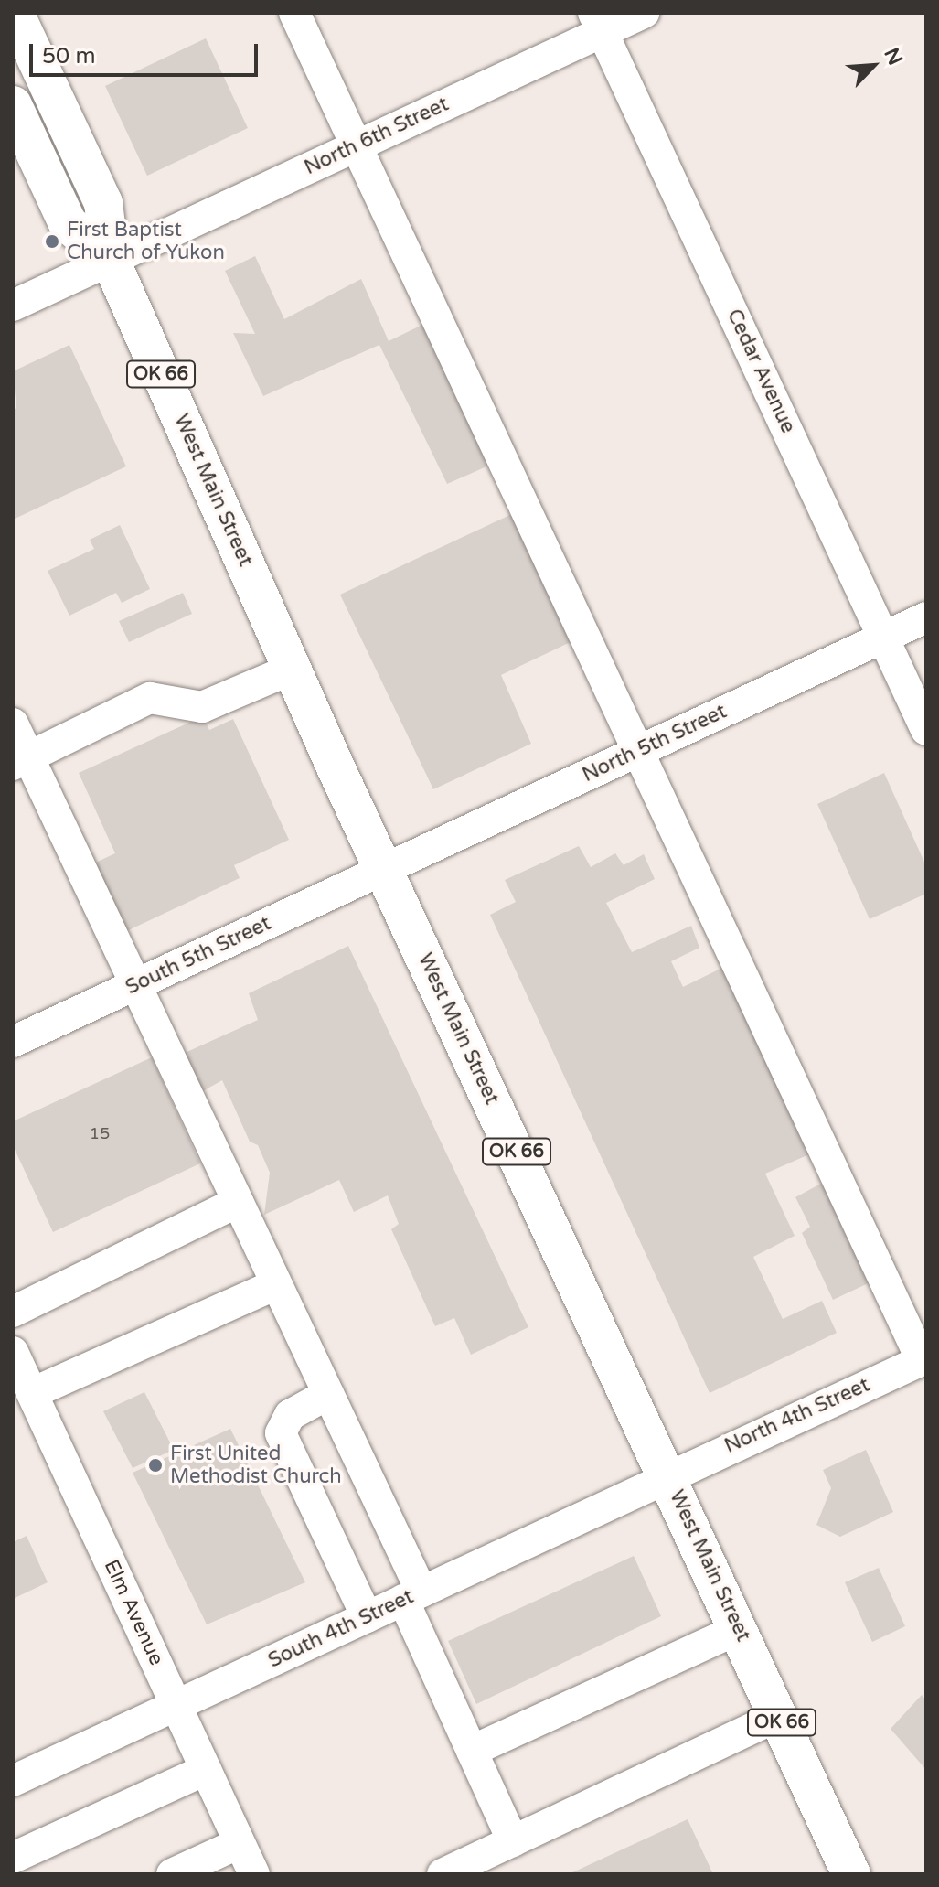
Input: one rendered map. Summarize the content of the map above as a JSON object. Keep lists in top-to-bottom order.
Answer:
{
  "streets": {
    "main road": ["OK 66", "West Main Street"],
    "street": [
      "North 6th Street",
      "Cedar Avenue",
      "North 5th Street",
      "South 5th Street",
      "North 4th Street",
      "Elm Avenue",
      "South 4th Street"
    ]
  },
  "crossings": [
    ["North 6th Street", "Cedar Avenue"],
    ["North 6th Street", "West Main Street"],
    ["Cedar Avenue", "North 5th Street"],
    ["West Main Street", "North 5th Street"],
    ["West Main Street", "South 5th Street"],
    ["West Main Street", "North 4th Street"],
    ["West Main Street", "South 4th Street"],
    ["North 5th Street", "South 5th Street"],
    ["North 4th Street", "South 4th Street"],
    ["Elm Avenue", "South 4th Street"]
  ],
  "places": ["First Baptist Church of Yukon", "First United Methodist Church"],
  "house_numbers": ["15"],
  "scale_bar": "50 m",
  "north": "top right"
}
